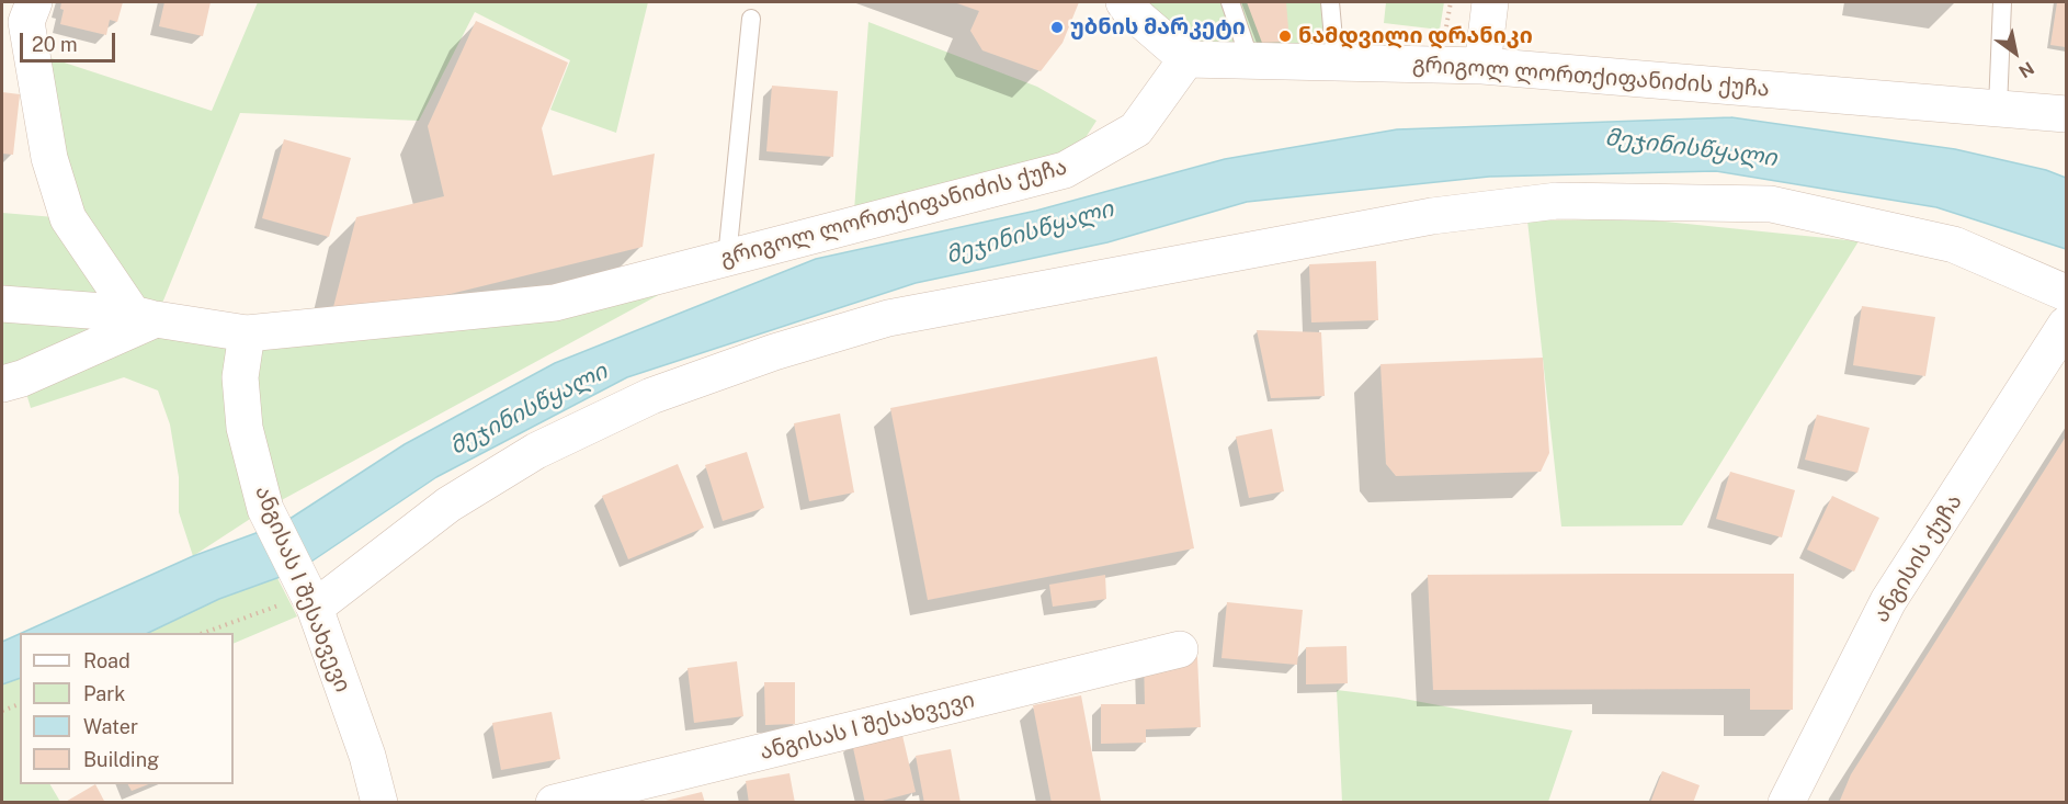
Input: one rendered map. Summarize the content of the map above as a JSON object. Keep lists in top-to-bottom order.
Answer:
{
  "streets": {
    "street": ["გრიგოლ ლორთქიფანიძის ქუჩა", "ანგისის ქუჩა", "ანგისას I შესახვევი"]
  },
  "crossings": [
    ["გრიგოლ ლორთქიფანიძის ქუჩა", "ანგისას I შესახვევი"]
  ],
  "water": ["მეჯინისწყალი"],
  "places": ["უბნის მარკეტი", "ნამდვილი დრანიკი"],
  "legend": [
    "Road",
    "Park",
    "Water",
    "Building"
  ],
  "scale_bar": "20 m",
  "north": "bottom right"
}
